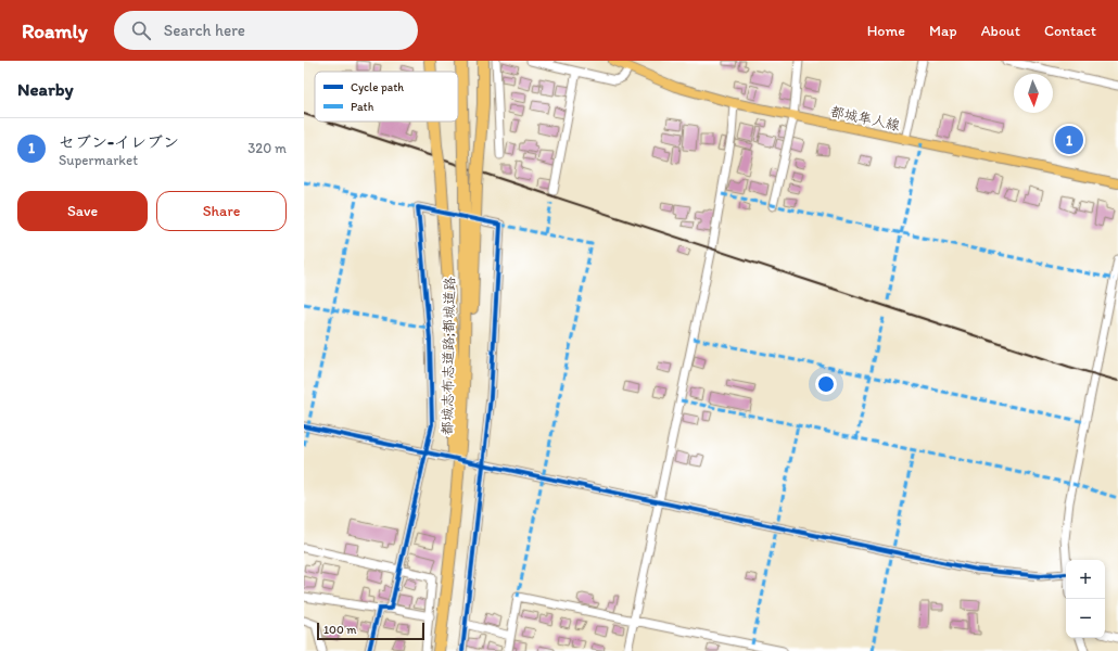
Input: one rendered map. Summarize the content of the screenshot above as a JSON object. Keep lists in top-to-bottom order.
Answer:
{
  "streets": {
    "highway": ["都城志布志道路;都城道路"],
    "main road": ["都城隼人線"]
  },
  "legend": ["Cycle path", "Path"],
  "scale_bar": "100 m",
  "north": "bottom",
  "page": {
    "header": "Roamly",
    "search": "Search here",
    "nav": [
      "Home",
      "Map",
      "About",
      "Contact"
    ],
    "heading": "Nearby",
    "list": [
      {
        "mark": "1",
        "name": "セブン-イレブン",
        "note": "Supermarket",
        "value": "320 m"
      }
    ],
    "pins": "1",
    "buttons": ["Save", "Share"],
    "map_buttons": ["+", "−"],
    "scale": "100 m"
  }
}
